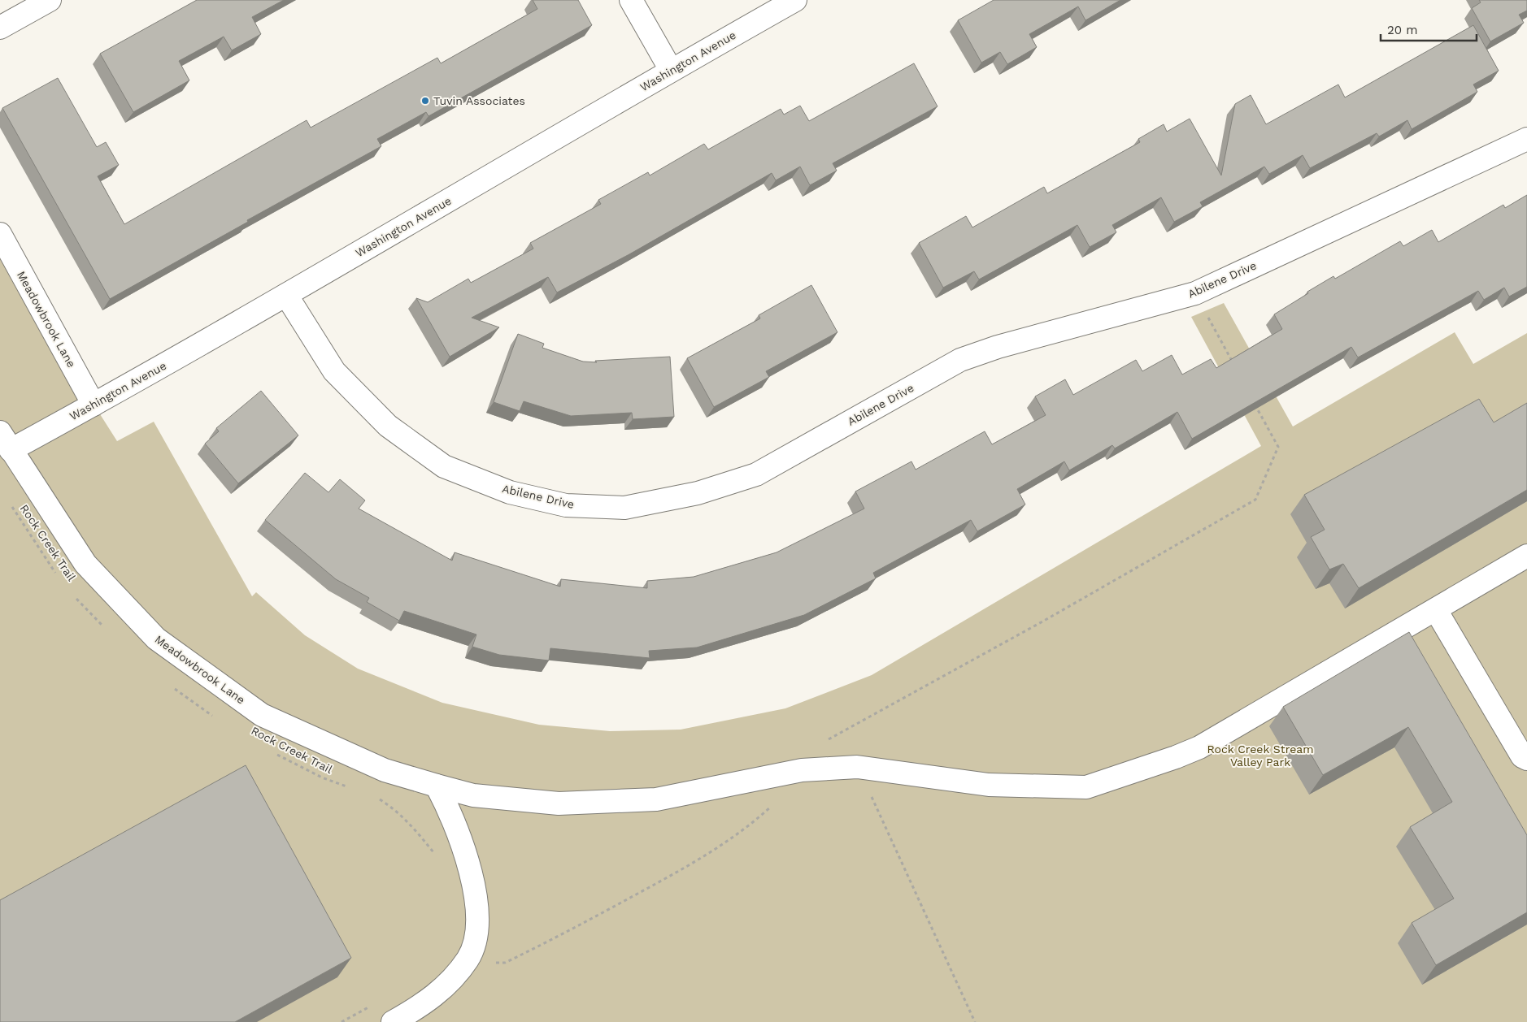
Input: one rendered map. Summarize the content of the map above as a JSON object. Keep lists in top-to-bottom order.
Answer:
{
  "streets": {
    "street": ["Washington Avenue", "Abilene Drive", "Meadowbrook Lane"],
    "path": ["Rock Creek Trail"]
  },
  "crossings": [
    ["Washington Avenue", "Abilene Drive"],
    ["Washington Avenue", "Meadowbrook Lane"]
  ],
  "parks": ["Rock Creek Stream Valley Park"],
  "places": ["Tuvin Associates"],
  "scale_bar": "20 m"
}
